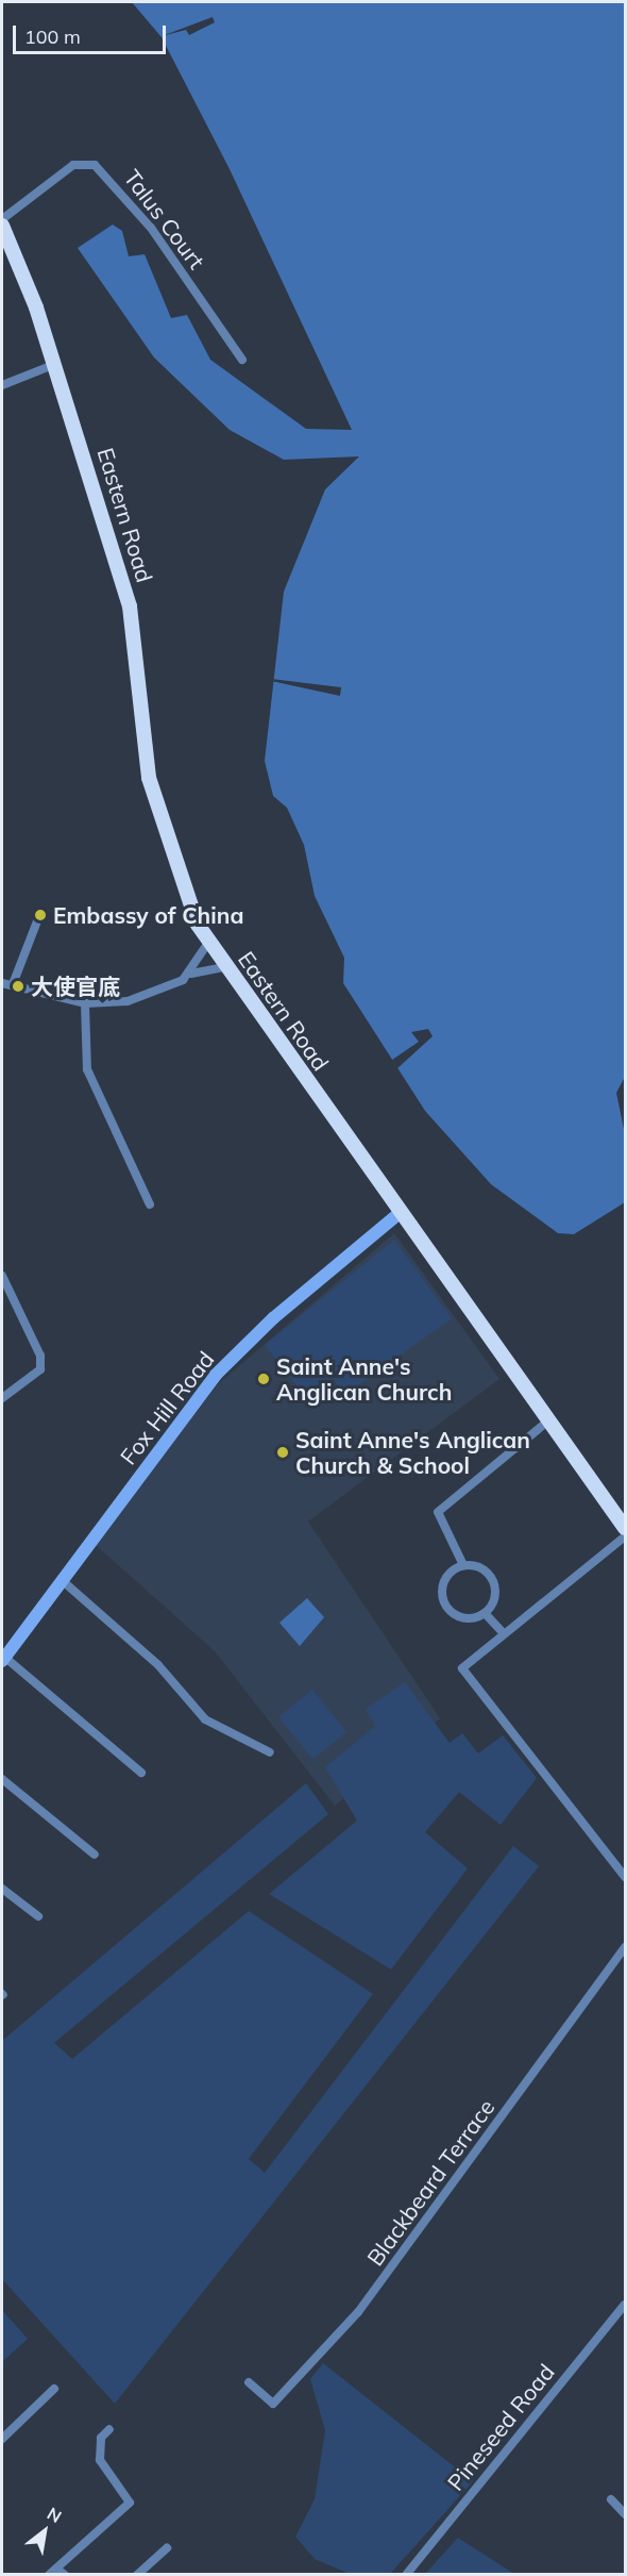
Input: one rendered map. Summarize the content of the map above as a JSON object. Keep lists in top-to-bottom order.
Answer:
{
  "streets": {
    "highway": ["Eastern Road"],
    "main road": ["Fox Hill Road"],
    "street": ["Talus Court", "Blackbeard Terrace", "Pineseed Road"]
  },
  "crossings": [
    ["Eastern Road", "Fox Hill Road"]
  ],
  "places": [
    "Embassy of China",
    "大使官底",
    "Saint Anne's Anglican Church",
    "Saint Anne's Anglican Church & School"
  ],
  "scale_bar": "100 m",
  "north": "top right"
}
